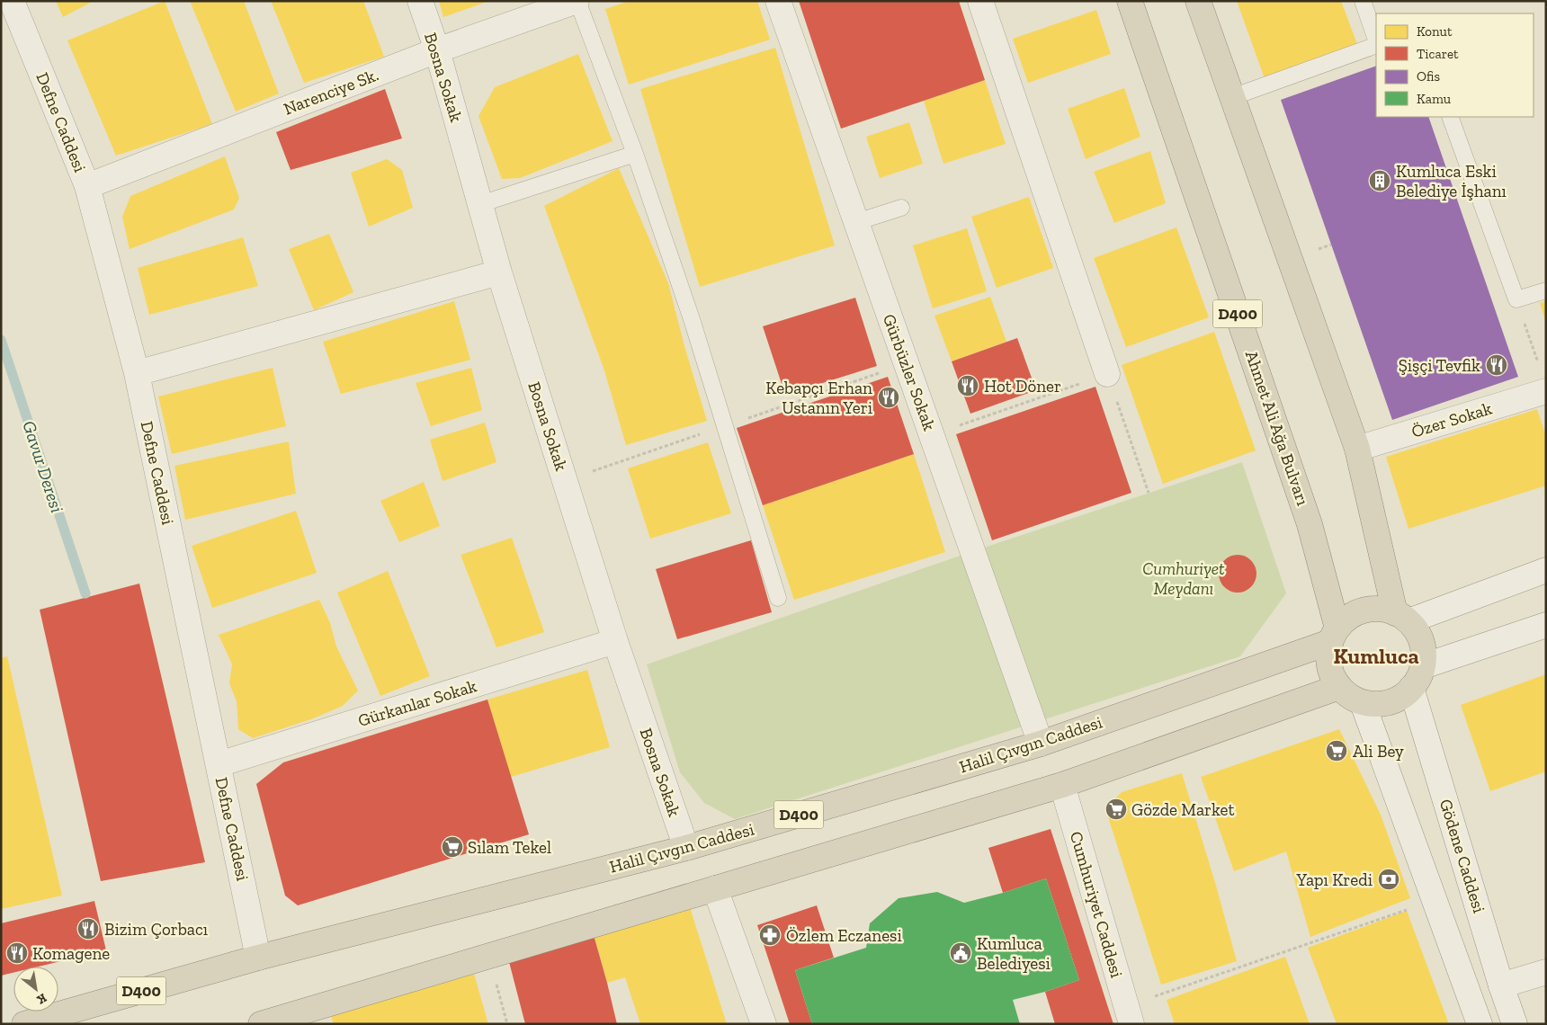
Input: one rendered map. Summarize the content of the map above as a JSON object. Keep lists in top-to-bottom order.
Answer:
{
  "streets": {
    "highway": ["D400", "Ahmet Ali Ağa Bulvarı", "Halil Çıvgın Caddesi"],
    "street": [
      "Bosna Sokak",
      "Narenciye Sk.",
      "Defne Caddesi",
      "Gürbüzler Sokak",
      "Özer Sokak",
      "Gürkanlar Sokak",
      "Gödene Caddesi",
      "Cumhuriyet Caddesi"
    ]
  },
  "crossings": [
    ["Bosna Sokak", "Narenciye Sk."],
    ["Bosna Sokak", "Gürkanlar Sokak"],
    ["Bosna Sokak", "Halil Çıvgın Caddesi"],
    ["Narenciye Sk.", "Defne Caddesi"],
    ["Defne Caddesi", "D400"],
    ["Defne Caddesi", "Gürkanlar Sokak"],
    ["Defne Caddesi", "Halil Çıvgın Caddesi"],
    ["D400", "Halil Çıvgın Caddesi"],
    ["Gürbüzler Sokak", "Halil Çıvgın Caddesi"],
    ["Ahmet Ali Ağa Bulvarı", "Halil Çıvgın Caddesi"],
    ["Ahmet Ali Ağa Bulvarı", "Gödene Caddesi"],
    ["Halil Çıvgın Caddesi", "Gödene Caddesi"]
  ],
  "districts": ["Kumluca"],
  "water": ["Gavur Deresi"],
  "parks": ["Cumhuriyet Meydanı"],
  "places": {
    "building": ["Kumluca Eski Belediye İşhanı"],
    "restaurant": [
      "Şişçi Tevfik",
      "Hot Döner",
      "Kebapçı Erhan Ustanın Yeri",
      "Bizim Çorbacı",
      "Komagene"
    ],
    "supermarket": ["Ali Bey", "Gözde Market", "Sılam Tekel"],
    "bank": ["Yapı Kredi"],
    "pharmacy": ["Özlem Eczanesi"],
    "public building": ["Kumluca Belediyesi"]
  },
  "legend": [
    "Konut",
    "Ticaret",
    "Ofis",
    "Kamu"
  ],
  "north": "bottom right"
}
